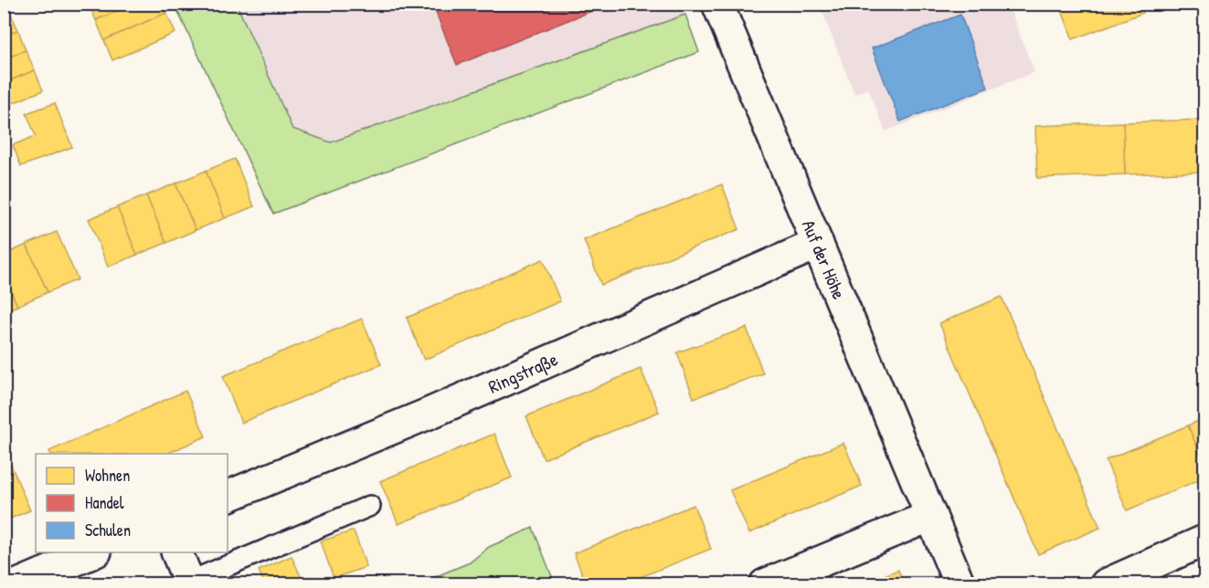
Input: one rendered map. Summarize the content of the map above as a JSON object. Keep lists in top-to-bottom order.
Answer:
{
  "streets": {
    "street": ["Auf der Höhe", "Ringstraße"]
  },
  "crossings": [
    ["Auf der Höhe", "Ringstraße"]
  ],
  "legend": ["Wohnen", "Handel", "Schulen"]
}
